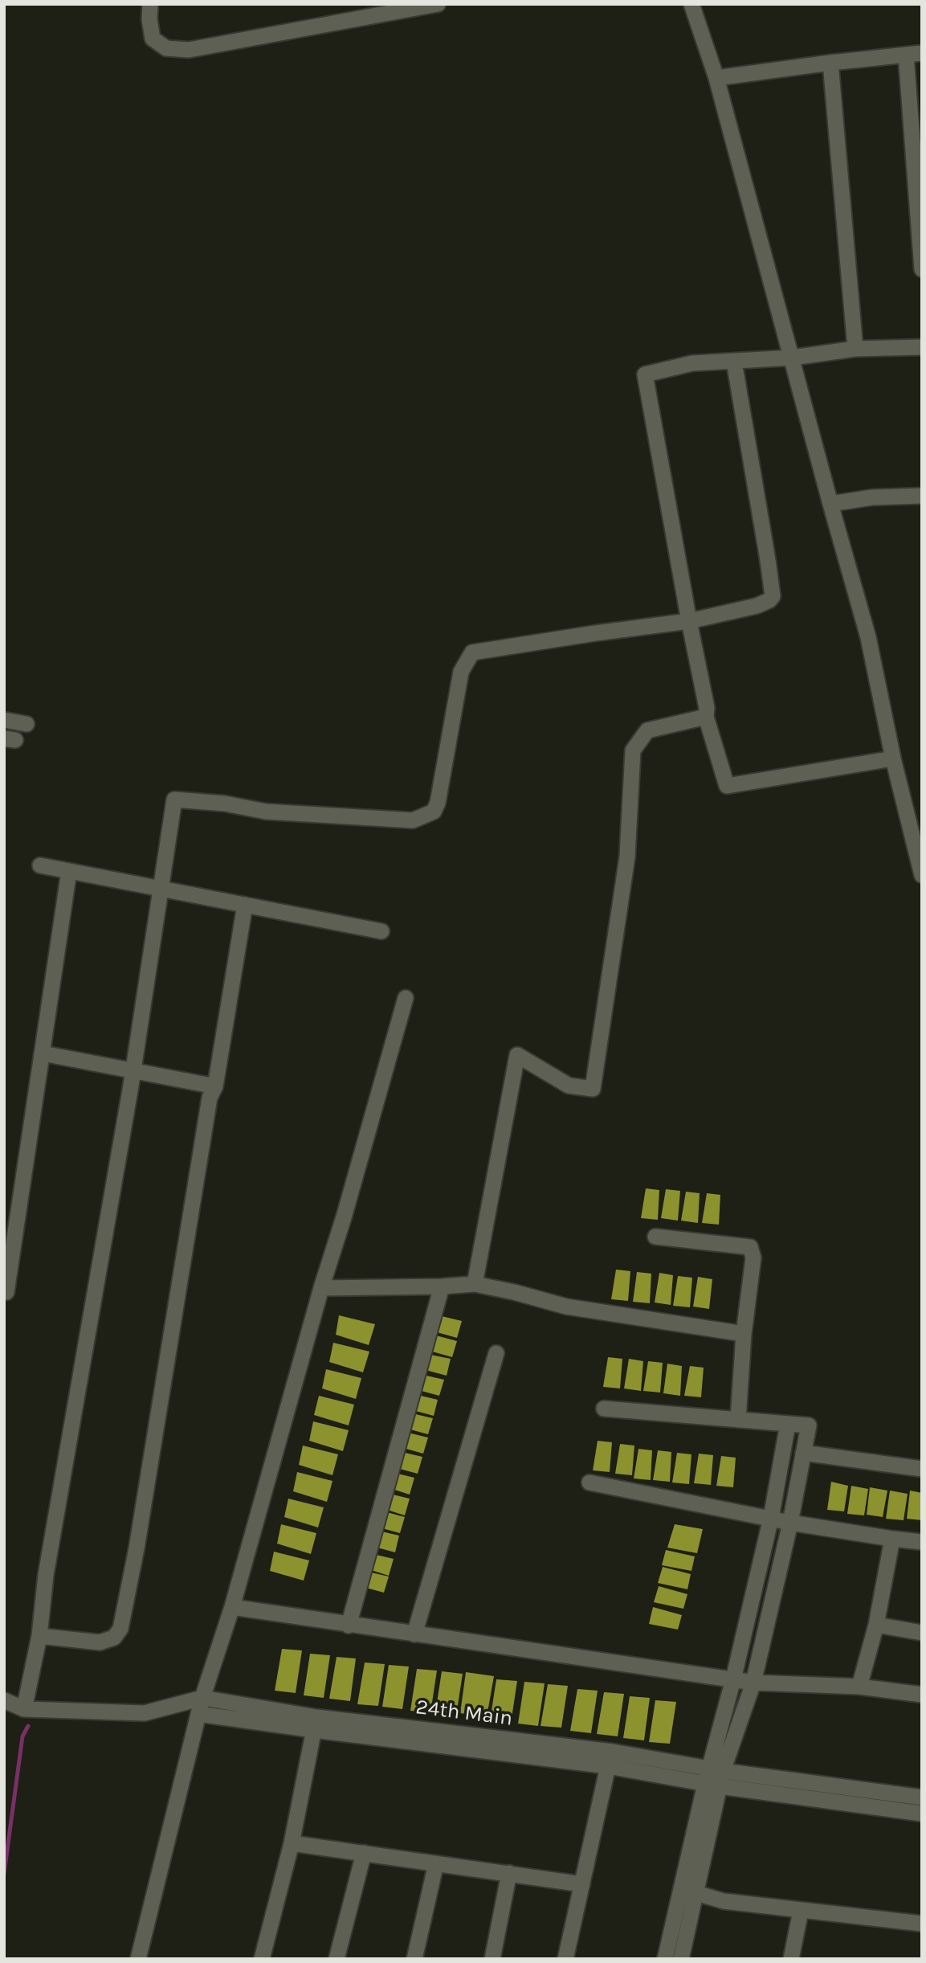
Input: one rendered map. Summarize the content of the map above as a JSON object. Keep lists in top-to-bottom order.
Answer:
{
  "streets": {
    "street": ["24th Main"]
  }
}
